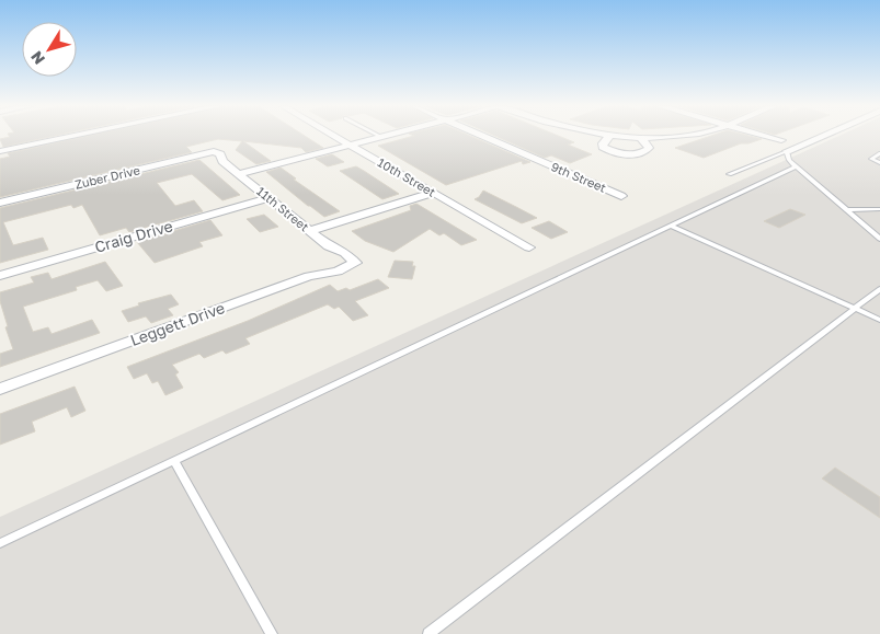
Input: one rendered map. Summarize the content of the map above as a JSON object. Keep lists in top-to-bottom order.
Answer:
{
  "streets": {
    "street": [
      "Zuber Drive",
      "10th Street",
      "9th Street",
      "11th Street",
      "Craig Drive",
      "Leggett Drive"
    ]
  },
  "crossings": [
    ["Zuber Drive", "11th Street"],
    ["11th Street", "Craig Drive"],
    ["11th Street", "Leggett Drive"]
  ],
  "north": "bottom left"
}
